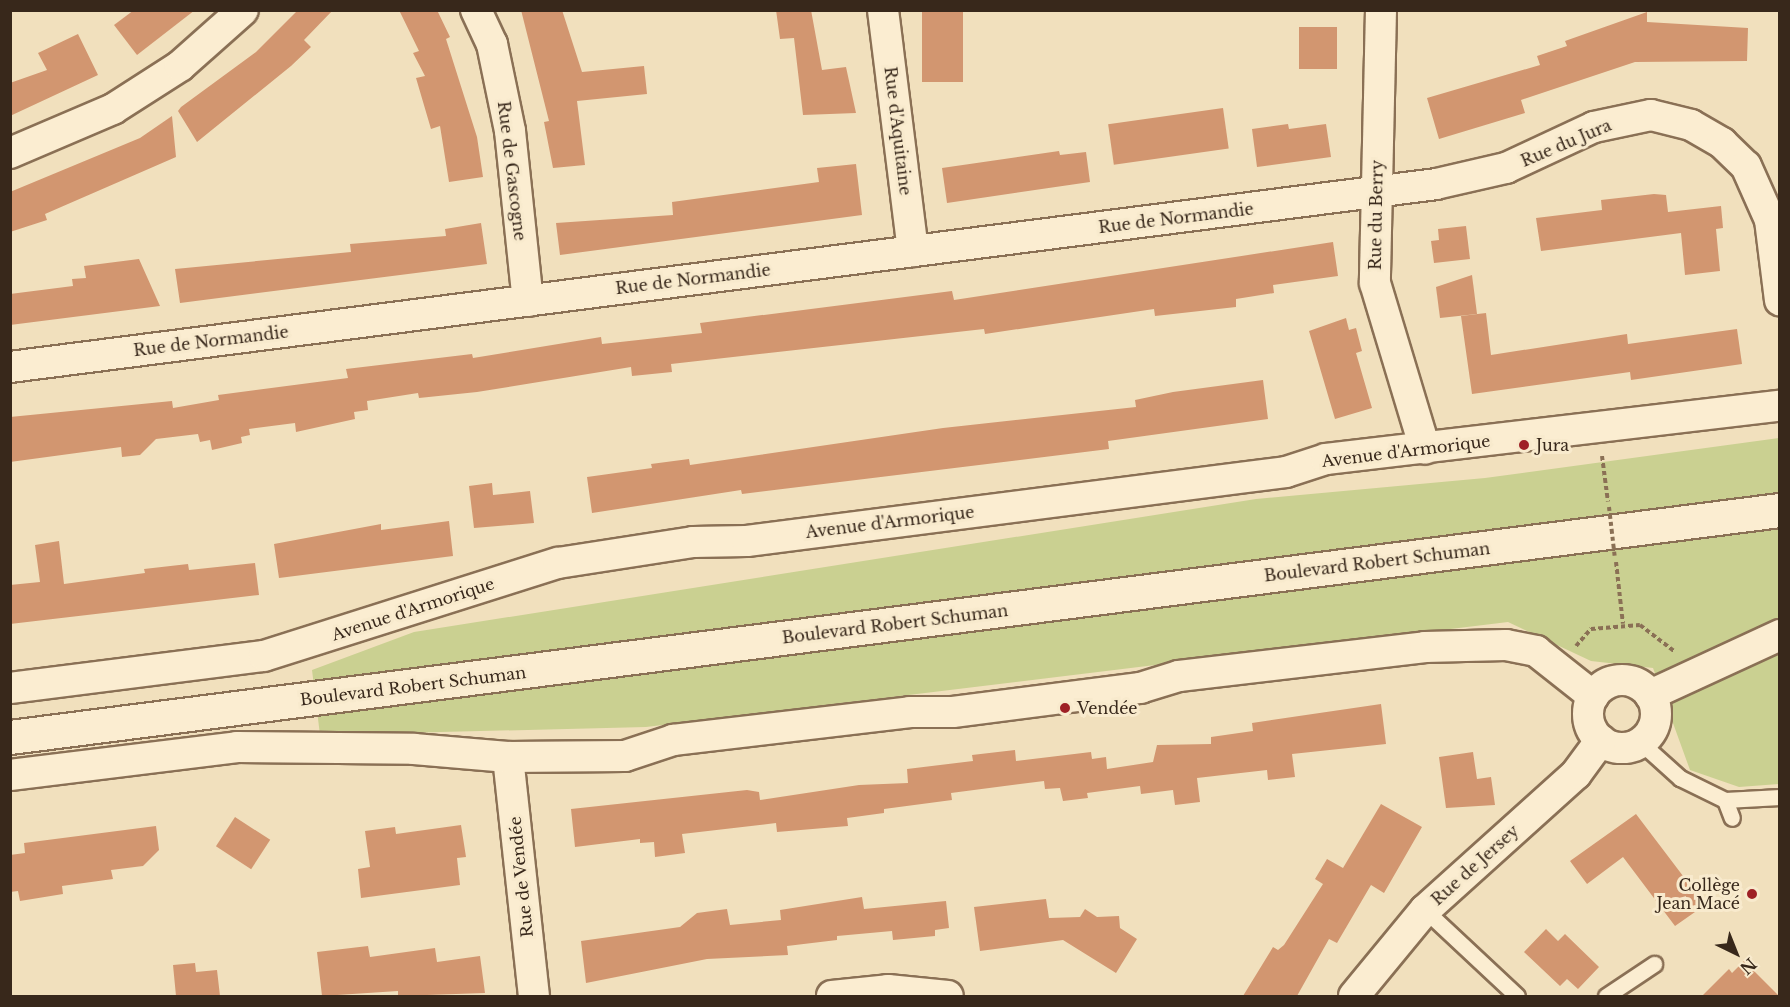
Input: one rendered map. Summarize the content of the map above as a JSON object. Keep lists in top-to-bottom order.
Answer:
{
  "streets": {
    "main road": ["Boulevard Robert Schuman"],
    "street": [
      "Rue d'Aquitaine",
      "Rue du Jura",
      "Rue de Gascogne",
      "Rue du Berry",
      "Rue de Normandie",
      "Avenue d'Armorique",
      "Rue de Jersey",
      "Rue de Vendée"
    ]
  },
  "crossings": [
    ["Rue d'Aquitaine", "Rue de Normandie"],
    ["Rue du Jura", "Rue du Berry"],
    ["Rue du Jura", "Rue de Normandie"],
    ["Rue de Gascogne", "Rue de Normandie"],
    ["Rue du Berry", "Rue de Normandie"],
    ["Rue du Berry", "Avenue d'Armorique"]
  ],
  "places": ["Jura", "Vendée", "Collège Jean Macé"],
  "north": "bottom right"
}
